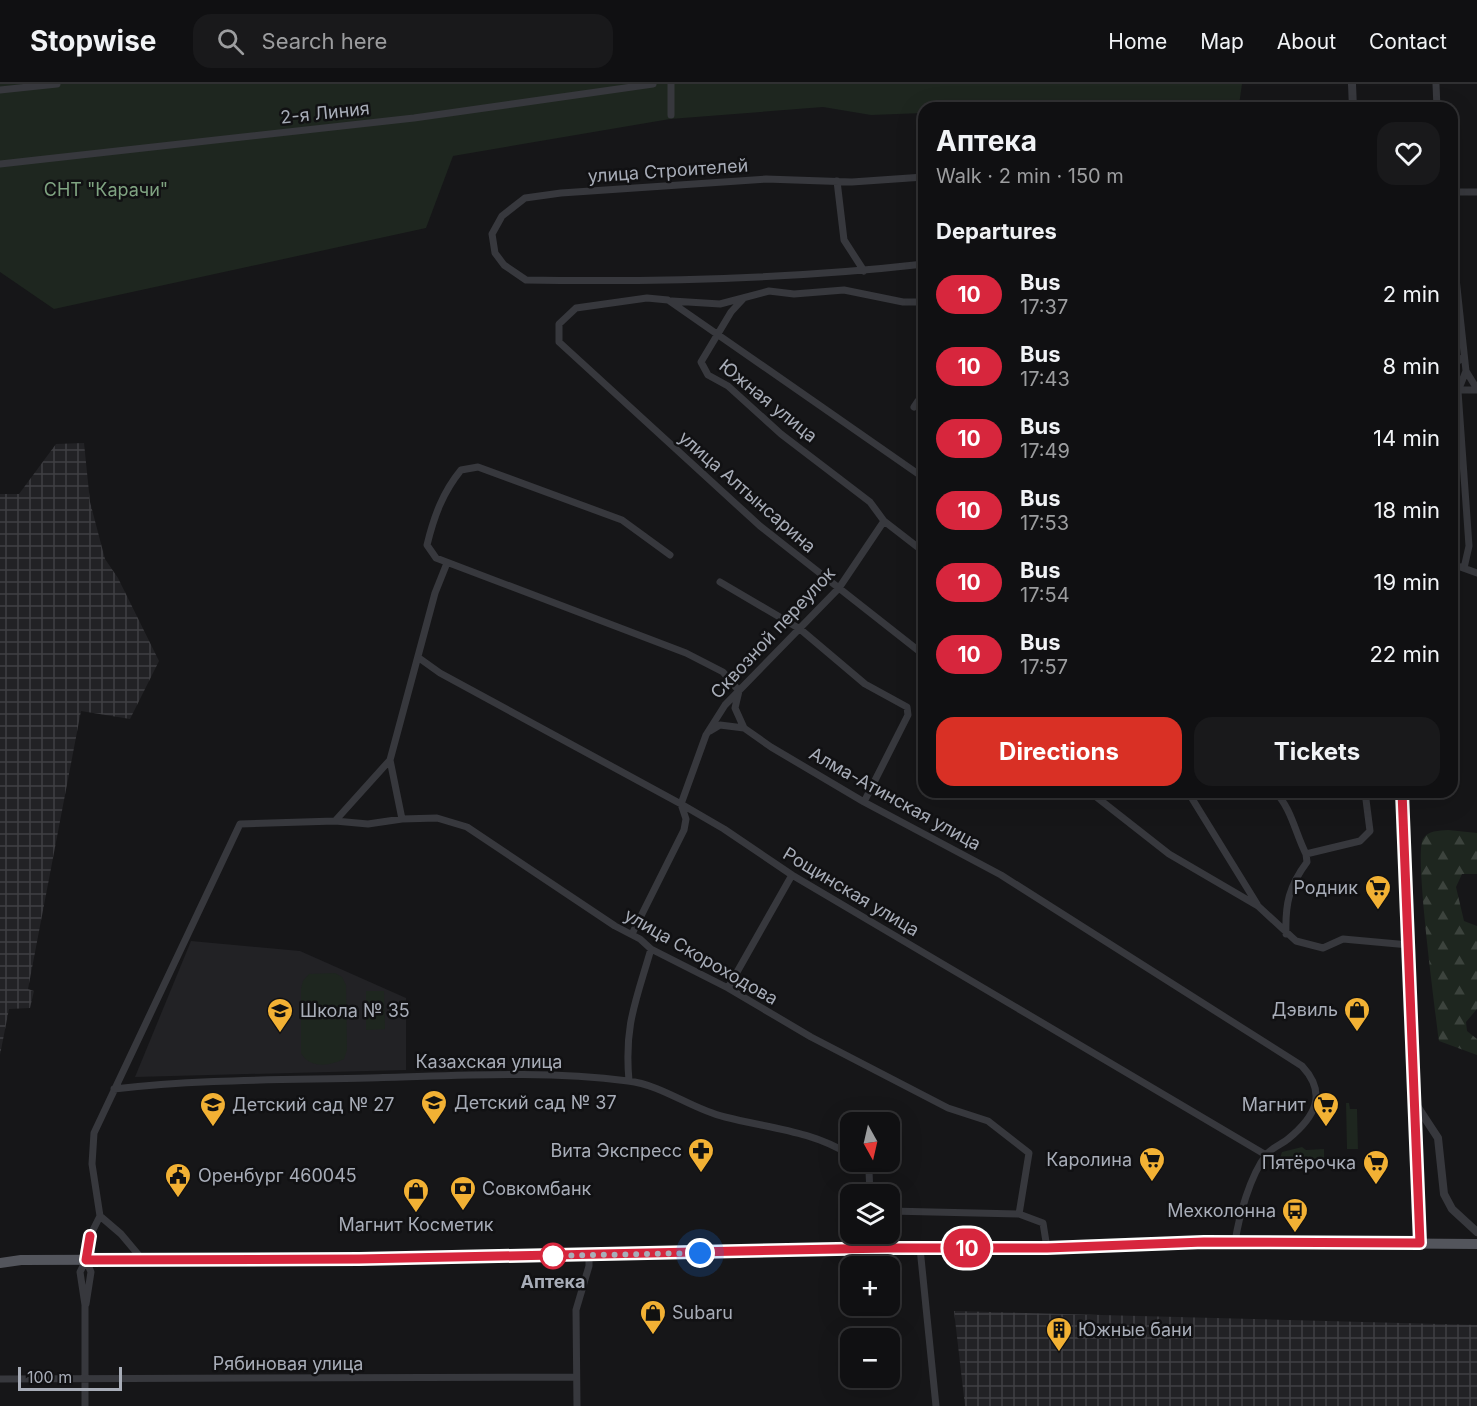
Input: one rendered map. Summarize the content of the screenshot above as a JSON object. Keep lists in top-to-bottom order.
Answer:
{
  "streets": {
    "street": [
      "2-я Линия",
      "улица Строителей",
      "Южная улица",
      "улица Алтынсарина",
      "Сквозной переулок",
      "Алма-Атинская улица",
      "Рощинская улица",
      "улица Скороходова",
      "Казахская улица",
      "Рябиновая улица"
    ]
  },
  "crossings": [
    ["Южная улица", "Сквозной переулок"],
    ["улица Алтынсарина", "Сквозной переулок"],
    ["Сквозной переулок", "Рощинская улица"],
    ["Сквозной переулок", "улица Скороходова"],
    ["Алма-Атинская улица", "Рощинская улица"],
    ["улица Скороходова", "Казахская улица"]
  ],
  "parks": ["СНТ \"Карачи\""],
  "places": {
    "supermarket": [
      "Родник",
      "Магнит",
      "Каролина",
      "Пятёрочка"
    ],
    "shop": ["Дэвиль", "Магнит Косметик", "Subaru"],
    "school or university": ["Школа № 35", "Детский сад № 37", "Детский сад № 27"],
    "pharmacy": ["Вита Экспресс"],
    "public building": ["Оренбург 460045"],
    "bank": ["Совкомбанк"],
    "bus stop": ["Мехколонна"],
    "other": ["Аптека"],
    "building": ["Южные бани"]
  },
  "lines": ["bus line 10"],
  "scale_bar": "100 m",
  "north": "bottom",
  "page": {
    "header": "Stopwise",
    "search": "Search here",
    "nav": [
      "Home",
      "Map",
      "About",
      "Contact"
    ],
    "on_map": "10",
    "heading": [
      ["Аптека", "Walk · 2 min · 150 m"],
      "Departures"
    ],
    "list": [
      {
        "mark": "10",
        "name": "Bus",
        "note": "17:37",
        "value": "2 min"
      },
      {
        "mark": "10",
        "name": "Bus",
        "note": "17:43",
        "value": "8 min"
      },
      {
        "mark": "10",
        "name": "Bus",
        "note": "17:49",
        "value": "14 min"
      },
      {
        "mark": "10",
        "name": "Bus",
        "note": "17:53",
        "value": "18 min"
      },
      {
        "mark": "10",
        "name": "Bus",
        "note": "17:54",
        "value": "19 min"
      },
      {
        "mark": "10",
        "name": "Bus",
        "note": "17:57",
        "value": "22 min"
      }
    ],
    "buttons": ["Directions", "Tickets"],
    "map_buttons": ["+", "−"],
    "scale": "100 m"
  }
}
